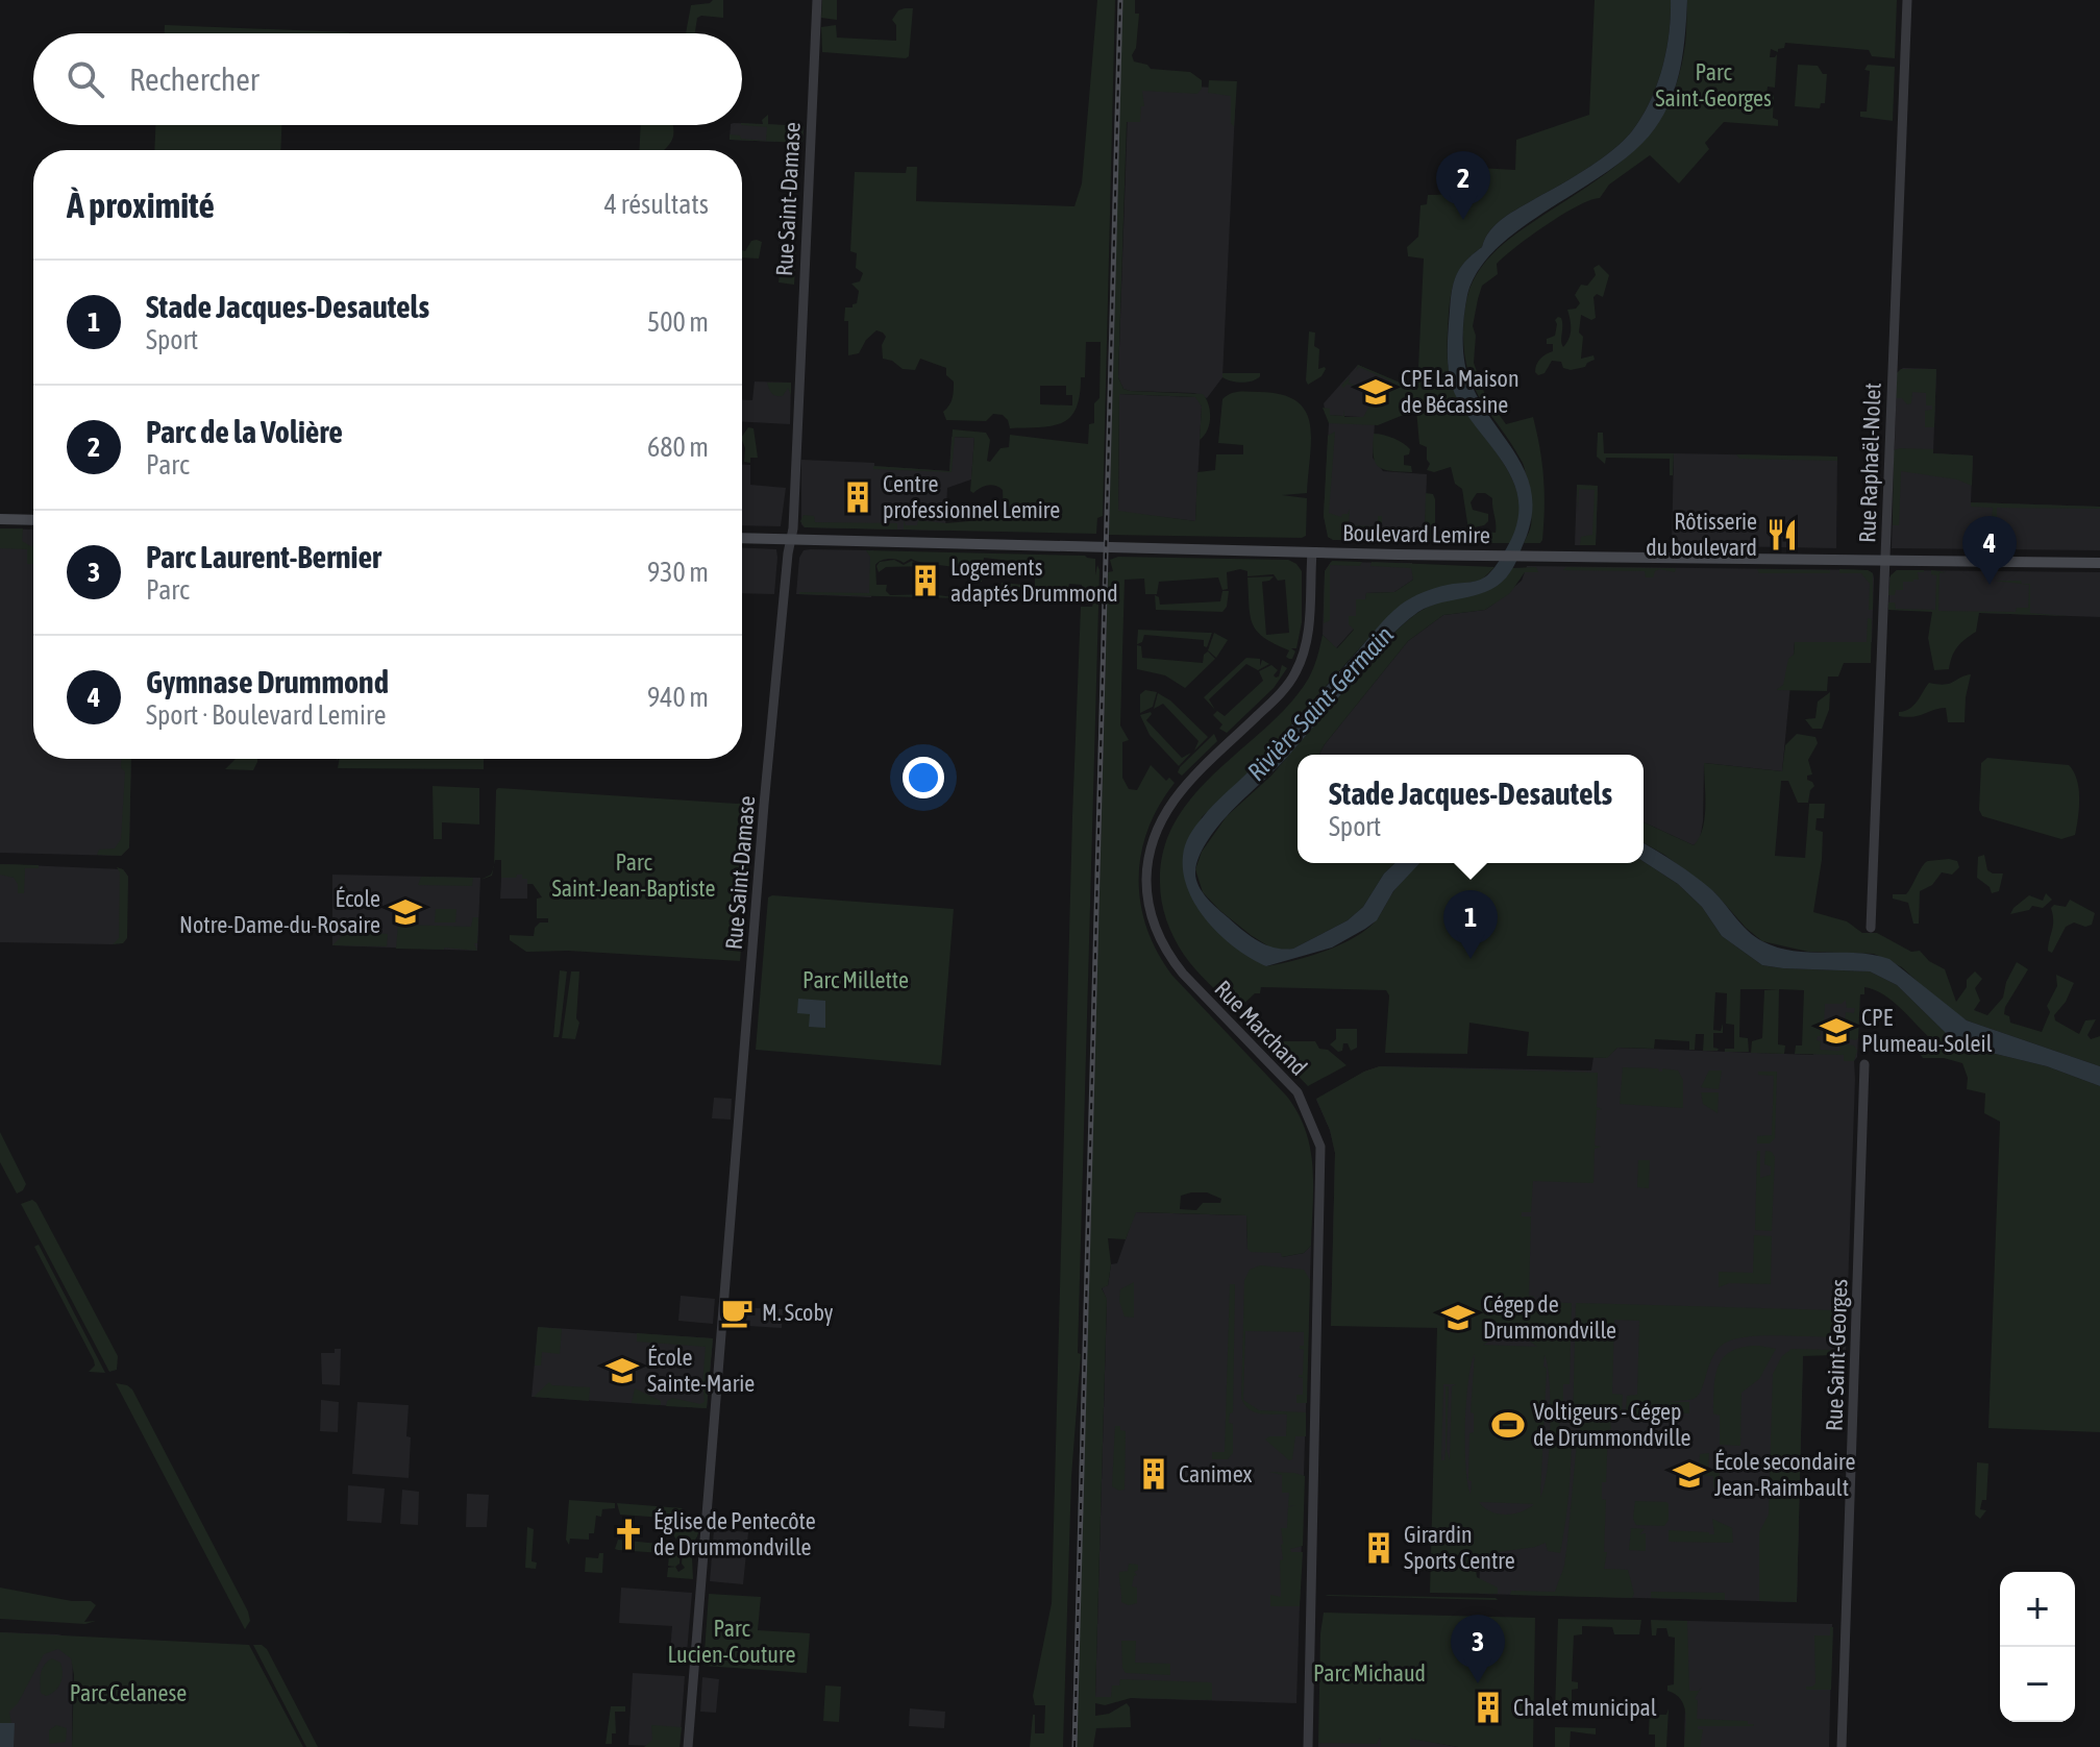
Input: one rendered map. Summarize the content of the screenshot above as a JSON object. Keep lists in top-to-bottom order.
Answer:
{
  "streets": {
    "main road": ["Boulevard Lemire"],
    "street": [
      "Rue Saint-Damase",
      "Rue Raphaël-Nolet",
      "Rue Marchand",
      "Rue Saint-Georges"
    ]
  },
  "crossings": [
    ["Rue Saint-Damase", "Boulevard Lemire"],
    ["Rue Raphaël-Nolet", "Boulevard Lemire"],
    ["Boulevard Lemire", "Rue Marchand"]
  ],
  "water": ["Rivière Saint-Germain"],
  "parks": [
    "Parc Saint-Georges",
    "Parc Saint-Jean-Baptiste",
    "Parc Millette",
    "Parc Lucien-Couture",
    "Parc Michaud",
    "Parc Celanese"
  ],
  "places": {
    "school or university": [
      "CPE La Maison de Bécassine",
      "École Notre-Dame-du-Rosaire",
      "CPE Plumeau-Soleil",
      "Cégep de Drummondville",
      "École Sainte-Marie",
      "École secondaire Jean-Raimbault"
    ],
    "building": [
      "Centre professionnel Lemire",
      "Logements adaptés Drummond",
      "Canimex",
      "Girardin Sports Centre",
      "Chalet municipal"
    ],
    "restaurant": ["Rôtisserie du boulevard"],
    "cafe": ["M. Scoby"],
    "sports": ["Voltigeurs - Cégep de Drummondville"],
    "church": ["Église de Pentecôte de Drummondville"]
  },
  "page": {
    "search": "Rechercher",
    "heading": ["À proximité", "4 résultats"],
    "pins": [
      "2",
      "4",
      "1",
      "3"
    ],
    "list": [
      {
        "mark": "1",
        "name": "Stade Jacques-Desautels",
        "note": "Sport",
        "value": "500 m"
      },
      {
        "mark": "2",
        "name": "Parc de la Volière",
        "note": "Parc",
        "value": "680 m"
      },
      {
        "mark": "3",
        "name": "Parc Laurent-Bernier",
        "note": "Parc",
        "value": "930 m"
      },
      {
        "mark": "4",
        "name": "Gymnase Drummond",
        "note": "Sport · Boulevard Lemire",
        "value": "940 m"
      }
    ],
    "popup": ["Stade Jacques-Desautels", "Sport"],
    "map_buttons": ["+", "−"]
  }
}
